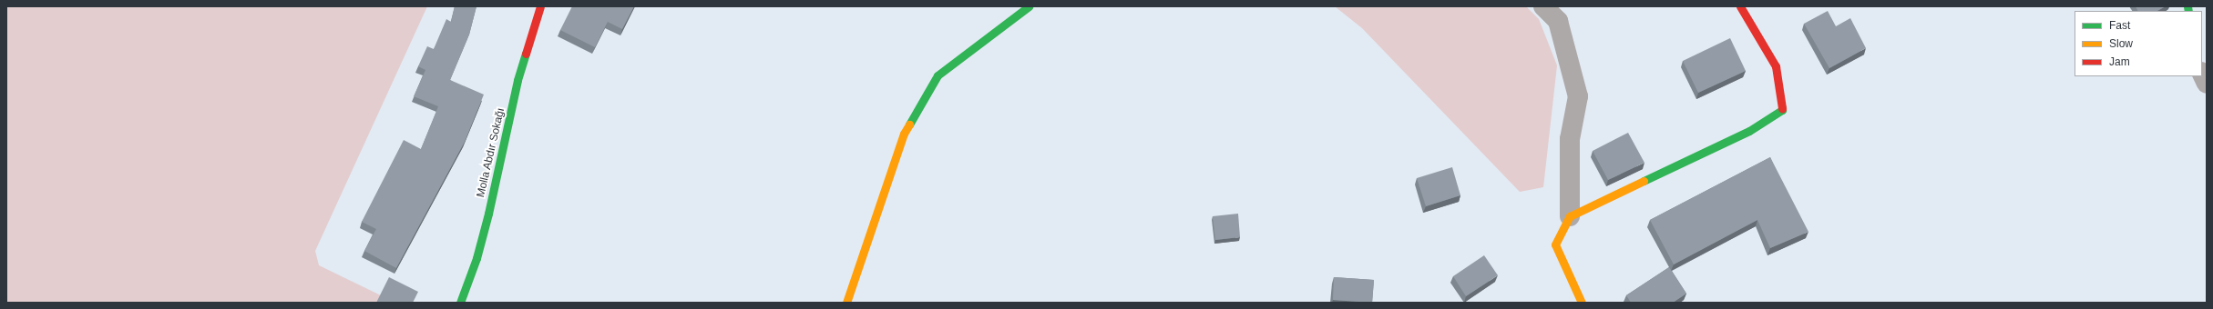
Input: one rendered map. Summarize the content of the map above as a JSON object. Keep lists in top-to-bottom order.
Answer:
{
  "streets": {
    "street": ["Molla Abdır Sokağı"]
  },
  "legend": ["Fast", "Slow", "Jam"]
}
